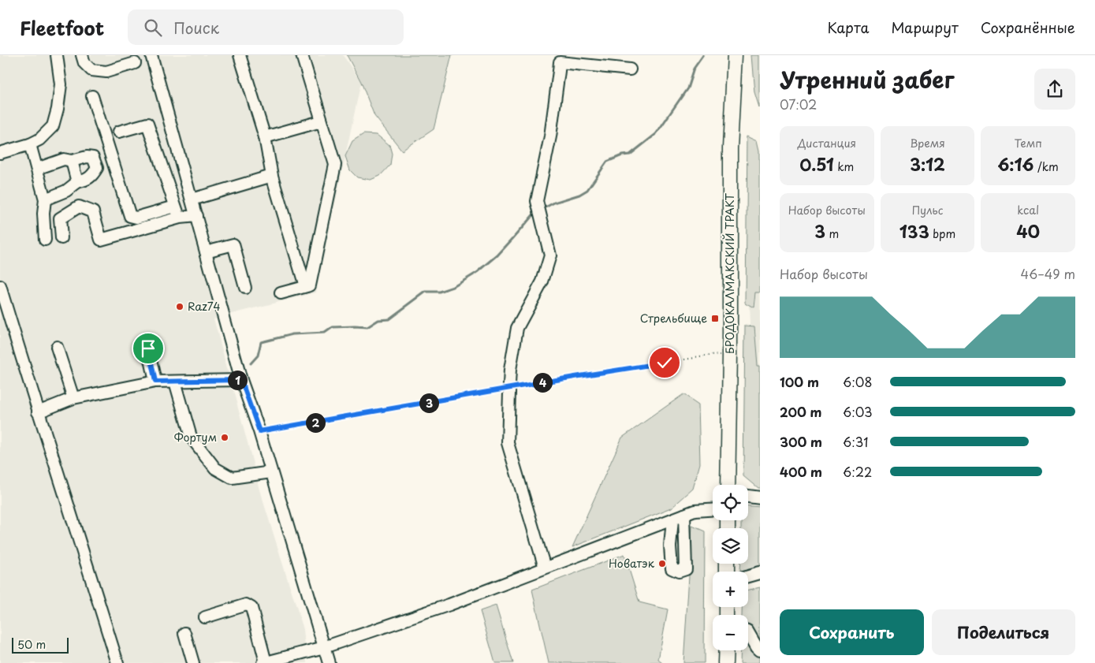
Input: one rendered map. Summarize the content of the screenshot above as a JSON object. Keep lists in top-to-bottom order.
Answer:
{
  "streets": {
    "main road": ["БРОДОКАЛМАКСКИЙ ТРАКТ"]
  },
  "places": {
    "other": ["Raz74", "Фортум", "Новатэк"],
    "transit": ["Стрельбище"]
  },
  "scale_bar": "50 m",
  "page": {
    "header": "Fleetfoot",
    "search": "Поиск",
    "nav": ["Карта", "Маршрут", "Сохранённые"],
    "heading": ["Утренний забег", "07:02"],
    "stats": [
      ["Дистанция", "0.51 km"],
      ["Время", "3:12"],
      ["Темп", "6:16 /km"],
      ["Набор высоты", "3 m"],
      ["Пульс", "133 bpm"],
      ["kcal", "40"]
    ],
    "chart": ["Набор высоты", "46–49 m"],
    "list": [
      {
        "name": "100 m",
        "note": "6:08"
      },
      {
        "name": "200 m",
        "note": "6:03"
      },
      {
        "name": "300 m",
        "note": "6:31"
      },
      {
        "name": "400 m",
        "note": "6:22"
      }
    ],
    "pins": [
      "1",
      "4",
      "3",
      "2"
    ],
    "map_buttons": ["+", "−"],
    "buttons": ["Сохранить", "Поделиться"],
    "scale": "50 m"
  }
}
